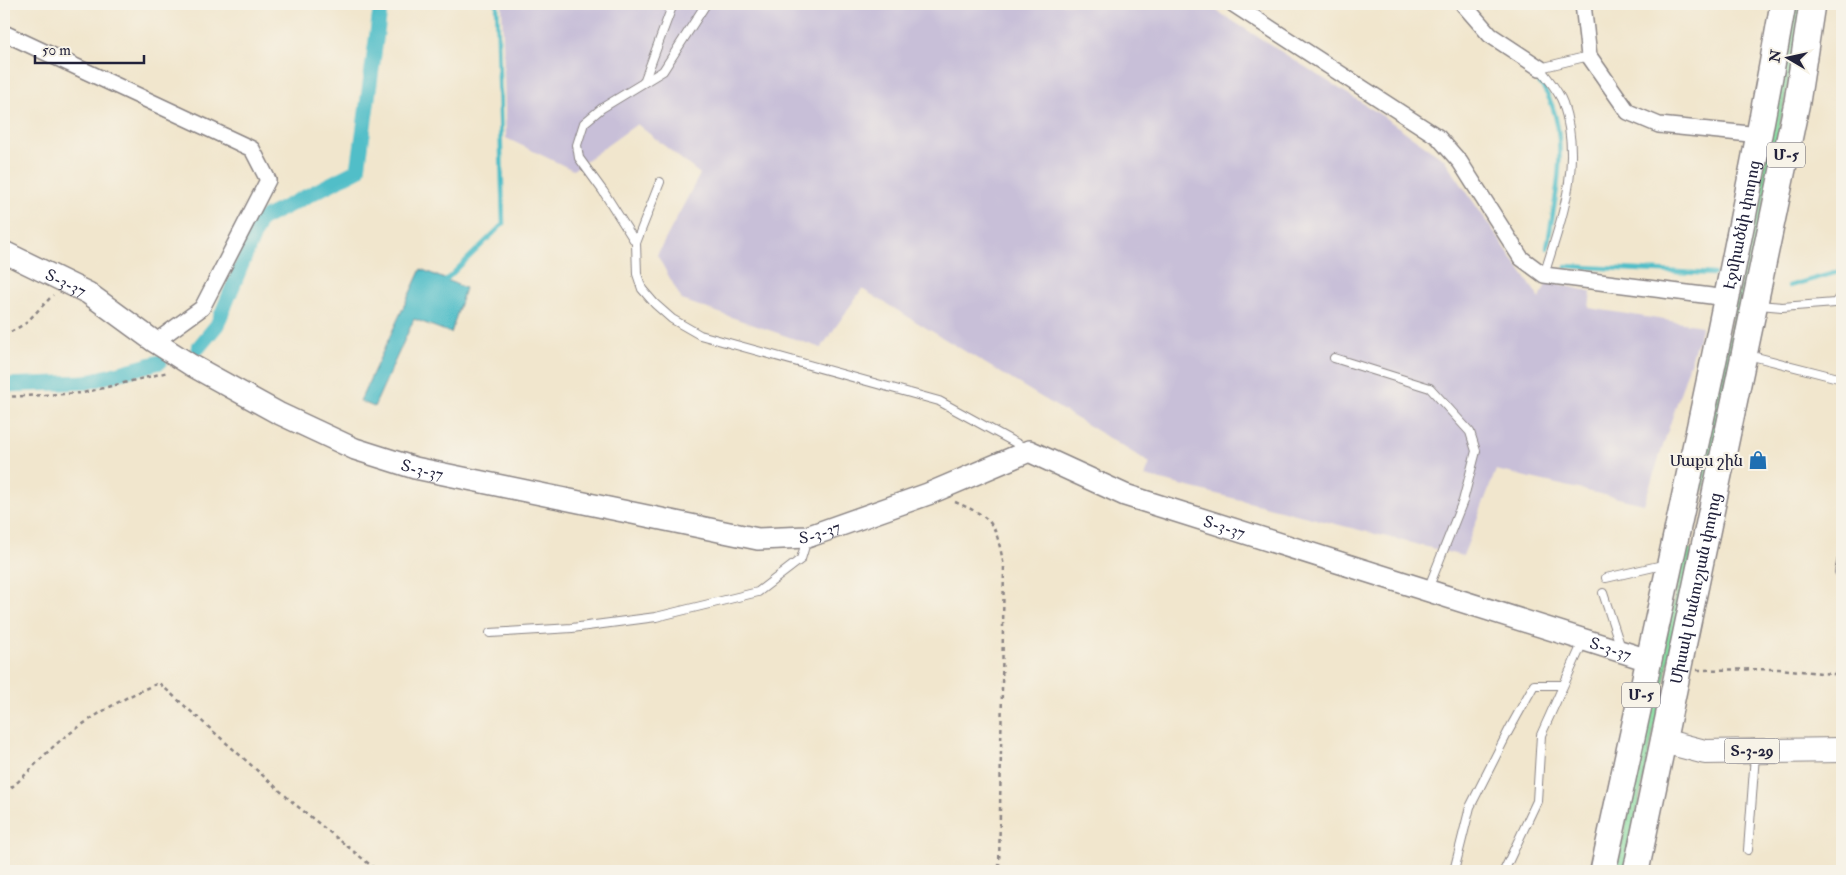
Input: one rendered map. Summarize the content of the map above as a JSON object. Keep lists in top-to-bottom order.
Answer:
{
  "streets": {
    "highway": ["Մ-5", "Էջմիածնի փողոց", "Միսակ Մանուշյան փողոց"],
    "main road": ["Տ-3-37", "Տ-3-29"]
  },
  "crossings": [
    ["Էջմիածնի փողոց", "Միսակ Մանուշյան փողոց"],
    ["Տ-3-37", "Միսակ Մանուշյան փողոց"],
    ["Միսակ Մանուշյան փողոց", "Տ-3-29"]
  ],
  "places": {
    "shop": ["Մաքս շին"]
  },
  "scale_bar": "50 m",
  "north": "left"
}
